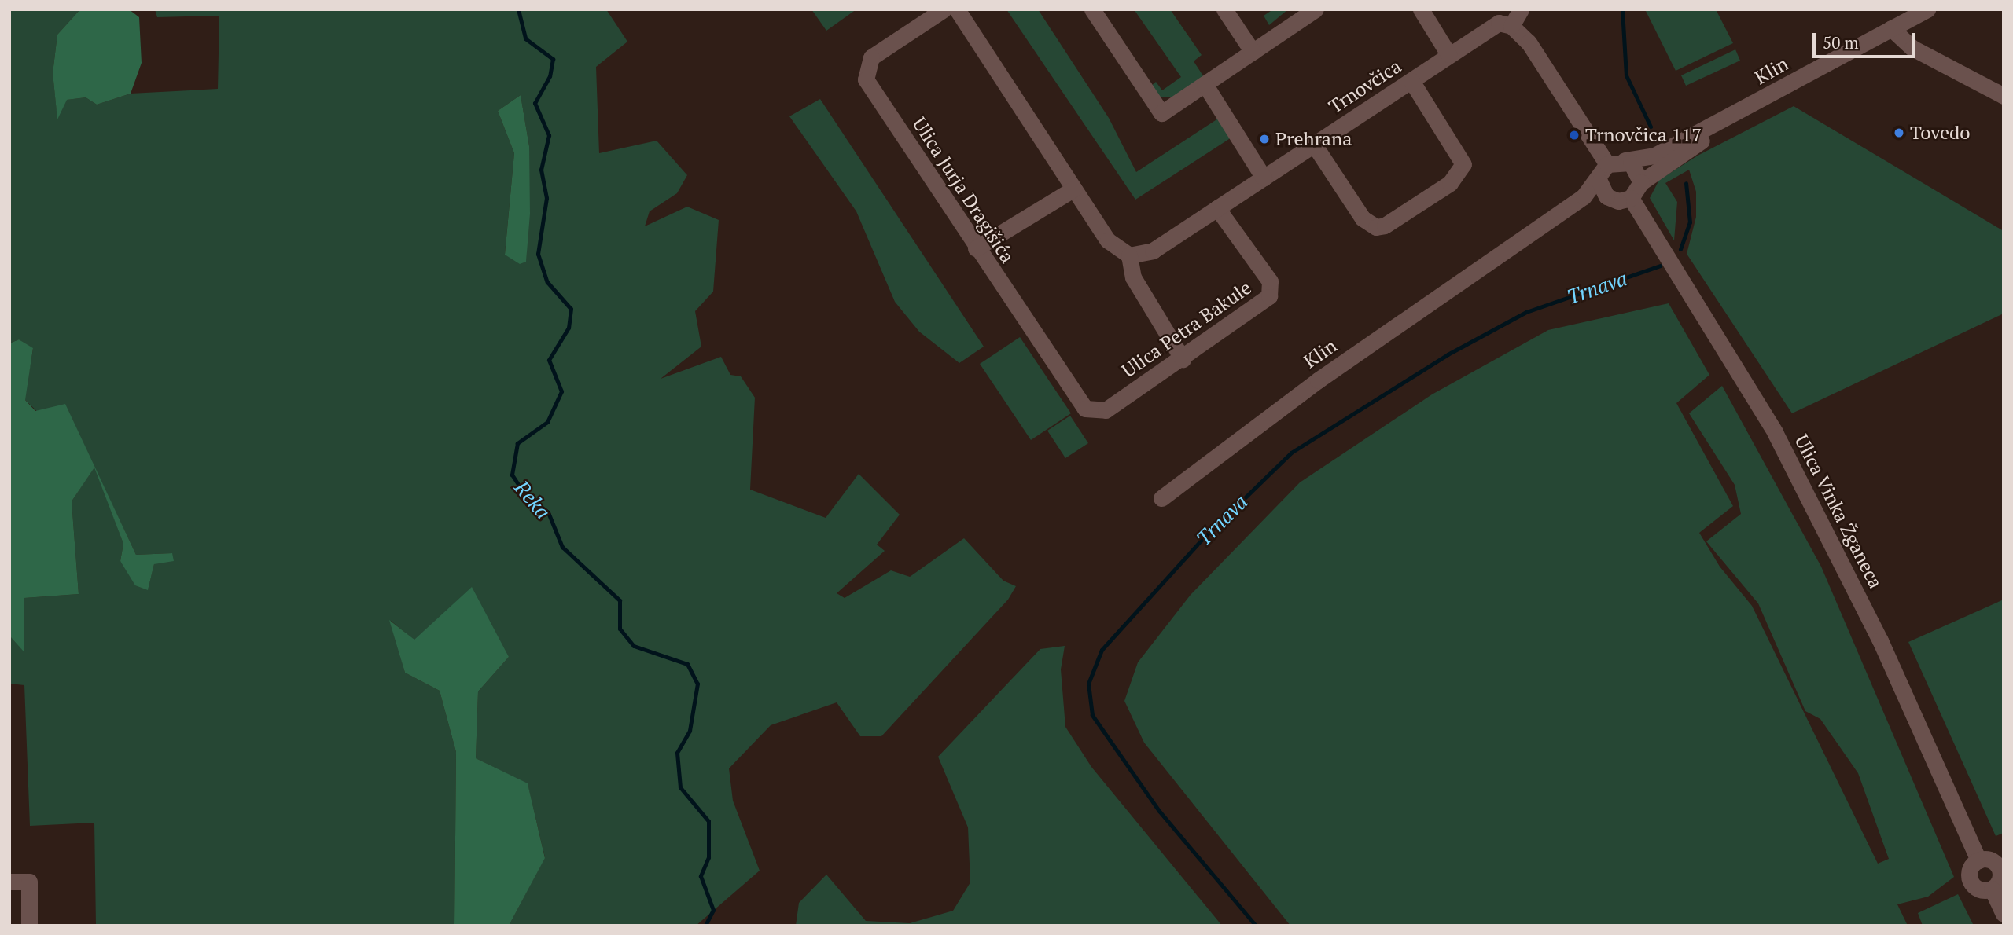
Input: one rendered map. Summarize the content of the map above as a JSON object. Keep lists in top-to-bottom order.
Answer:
{
  "streets": {
    "street": [
      "Klin",
      "Trnovčica",
      "Ulica Jurja Dragišića",
      "Ulica Petra Bakule",
      "Ulica Vinka Žganeca"
    ]
  },
  "crossings": [
    ["Klin", "Ulica Vinka Žganeca"],
    ["Trnovčica", "Ulica Petra Bakule"],
    ["Ulica Jurja Dragišića", "Ulica Petra Bakule"]
  ],
  "water": ["Trnava", "Reka"],
  "places": ["Tovedo", "Trnovčica 117", "Prehrana"],
  "scale_bar": "50 m"
}
